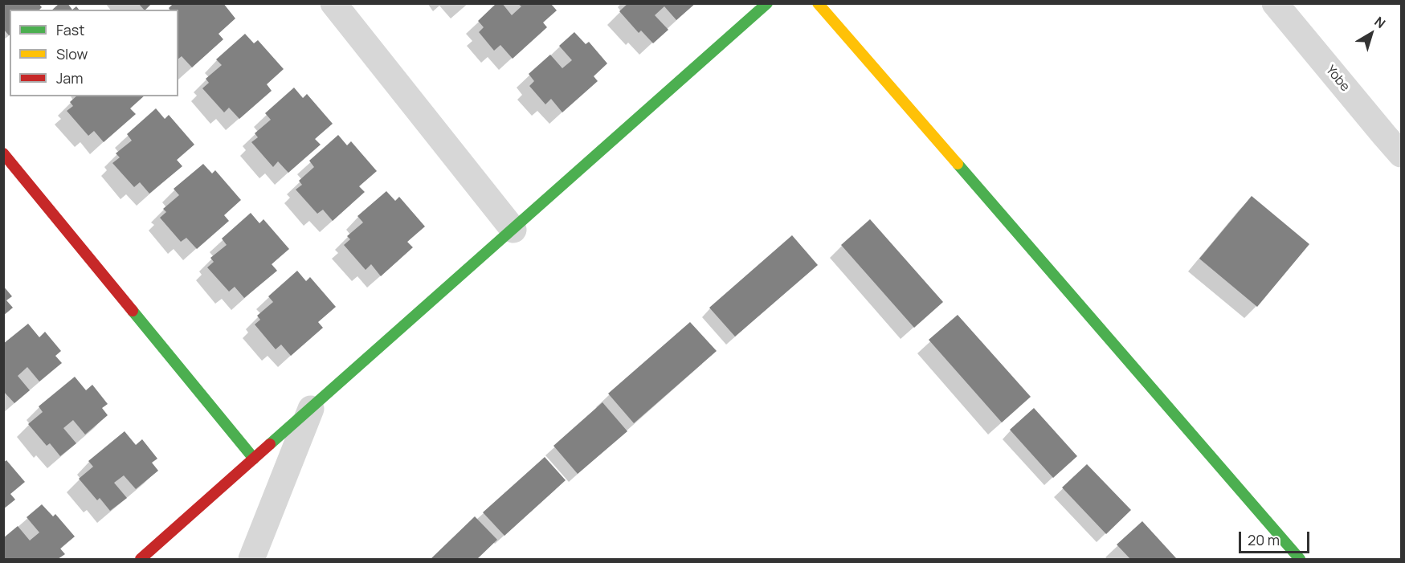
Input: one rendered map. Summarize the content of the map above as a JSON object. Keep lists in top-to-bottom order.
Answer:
{
  "streets": {
    "street": ["Yobe"]
  },
  "legend": ["Fast", "Slow", "Jam"],
  "scale_bar": "20 m",
  "north": "top right"
}
